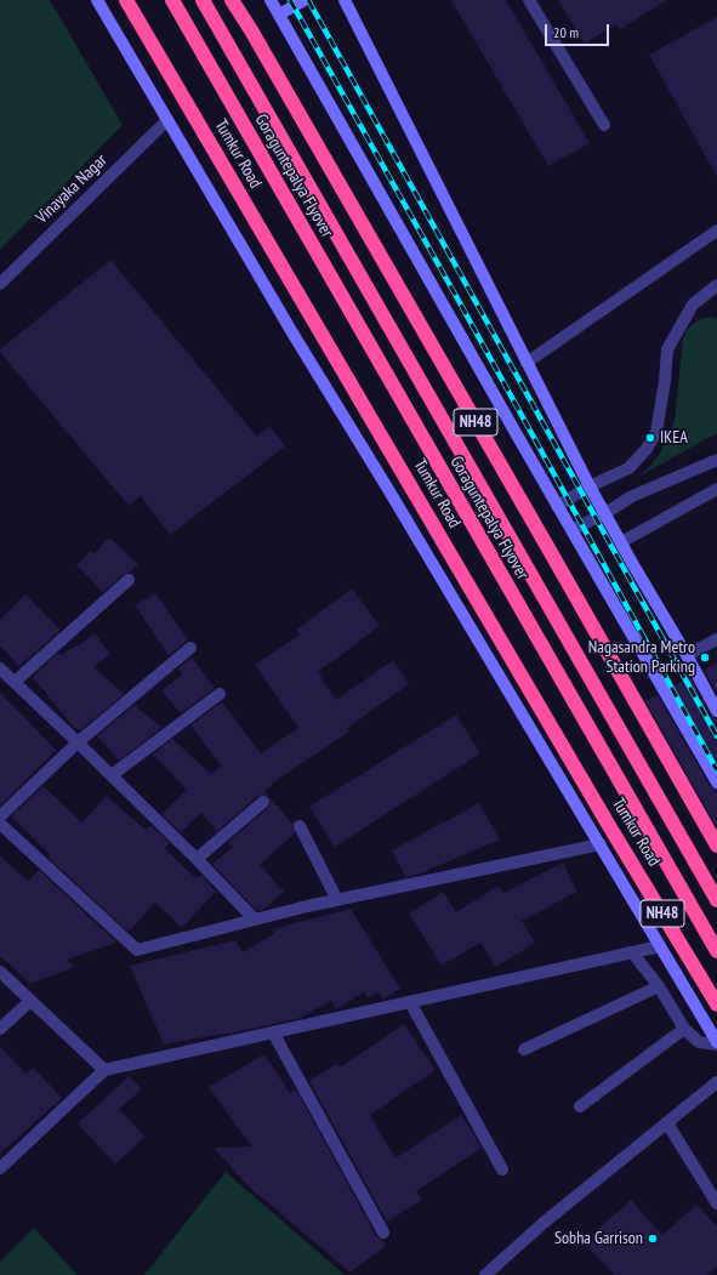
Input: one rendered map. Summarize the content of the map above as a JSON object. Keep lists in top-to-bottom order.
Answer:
{
  "streets": {
    "highway": ["Tumkur Road", "Goraguntepalya Flyover", "NH48"],
    "street": ["Vinayaka Nagar"]
  },
  "places": ["IKEA", "Nagasandra Metro Station Parking", "Sobha Garrison"],
  "scale_bar": "20 m"
}
